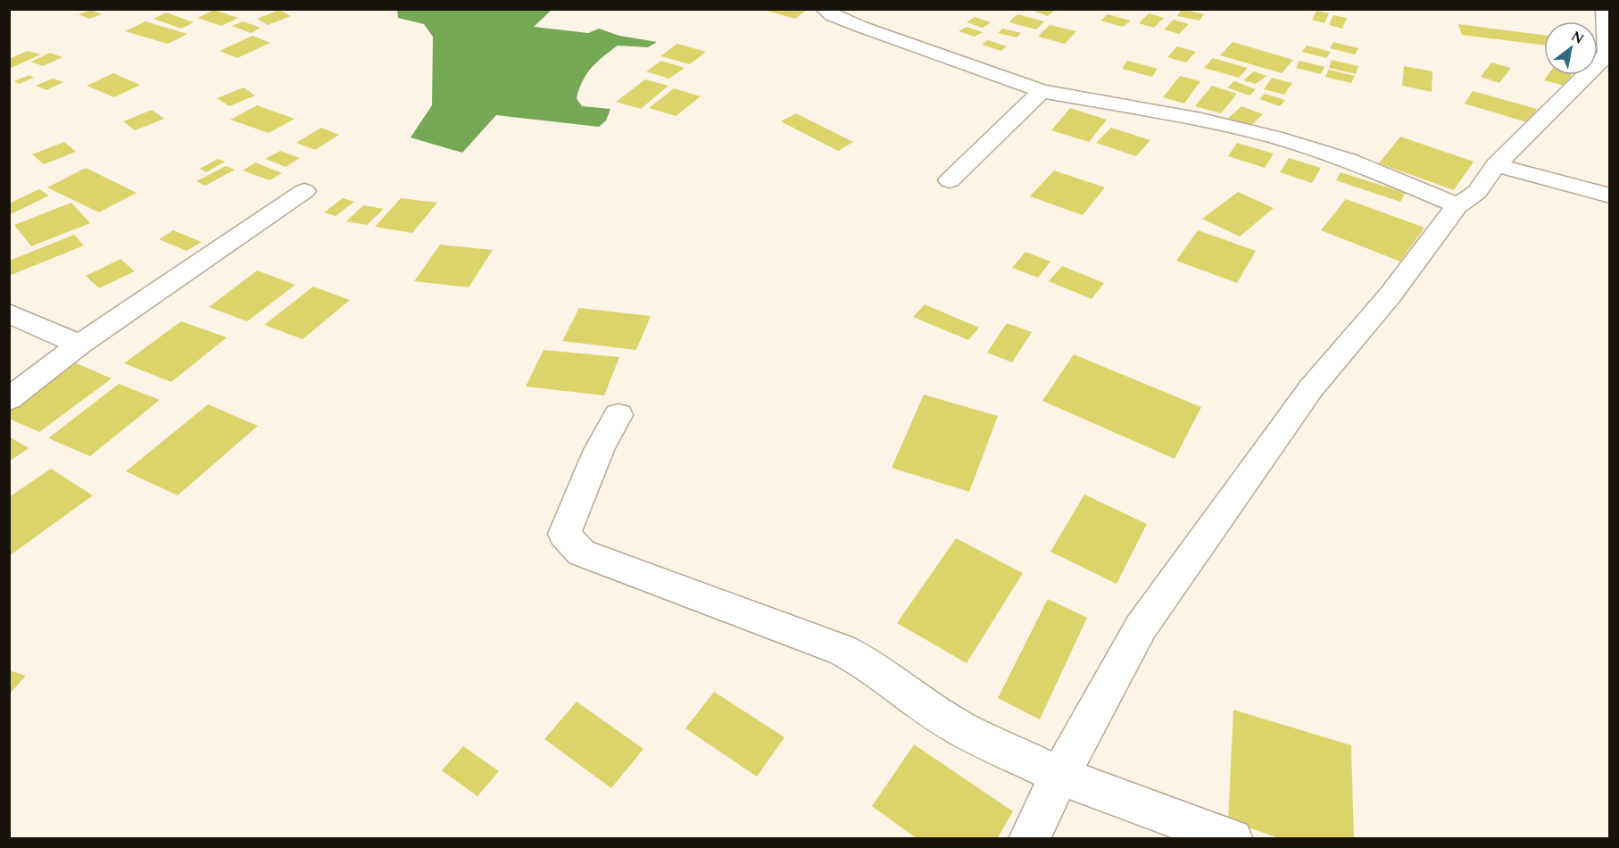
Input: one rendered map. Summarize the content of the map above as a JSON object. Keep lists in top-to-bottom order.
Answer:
{
  "north": "top right"
}
